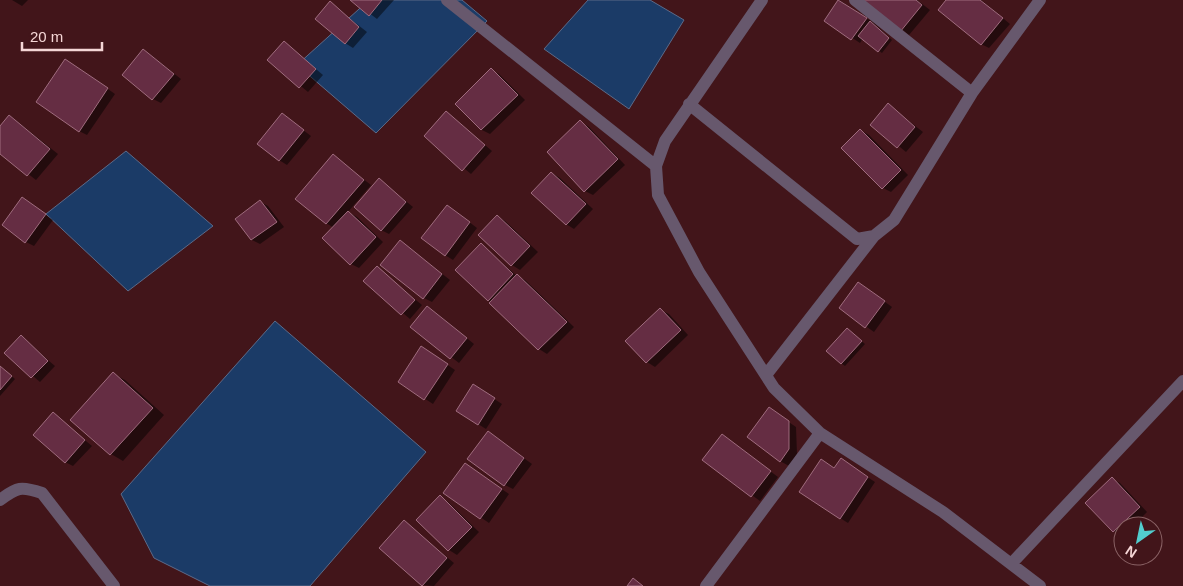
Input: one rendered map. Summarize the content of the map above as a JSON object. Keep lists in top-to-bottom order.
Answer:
{
  "scale_bar": "20 m",
  "north": "bottom left"
}
